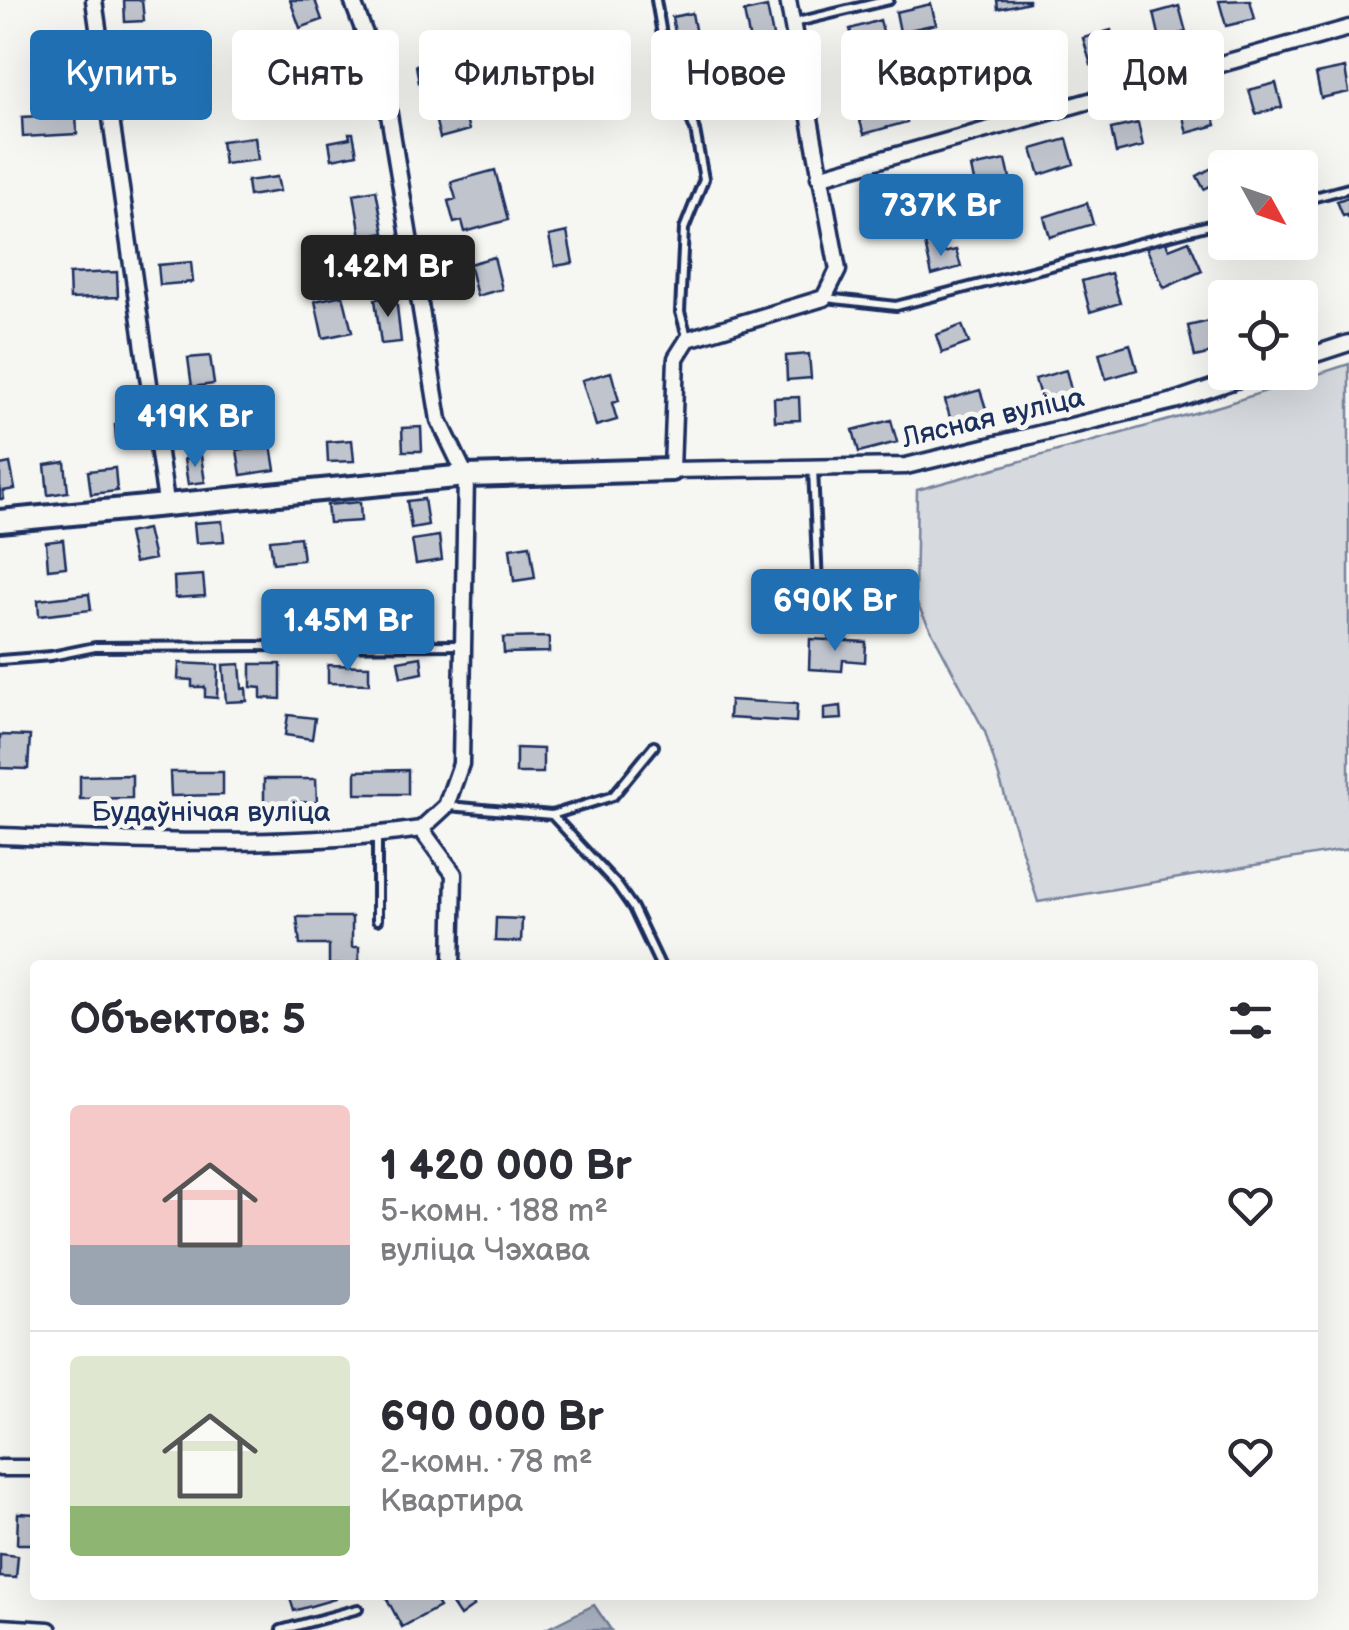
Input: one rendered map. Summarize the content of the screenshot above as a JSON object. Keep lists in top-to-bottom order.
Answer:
{
  "streets": {
    "street": ["Лясная вуліца", "Будаўнічая вуліца"]
  },
  "north": "bottom right",
  "page": {
    "chip": [
      "Купить",
      "Снять",
      "Фильтры",
      "Новое",
      "Квартира",
      "Дом"
    ],
    "price": [
      "737K Br",
      "1.42M Br",
      "419K Br",
      "690K Br",
      "1.45M Br"
    ],
    "heading": "Объектов: 5",
    "list": [
      {
        "name": "1 420 000 Br",
        "note": "5-комн. · 188 m² · вуліца Чэхава"
      },
      {
        "name": "690 000 Br",
        "note": "2-комн. · 78 m² · Квартира"
      }
    ]
  }
}
